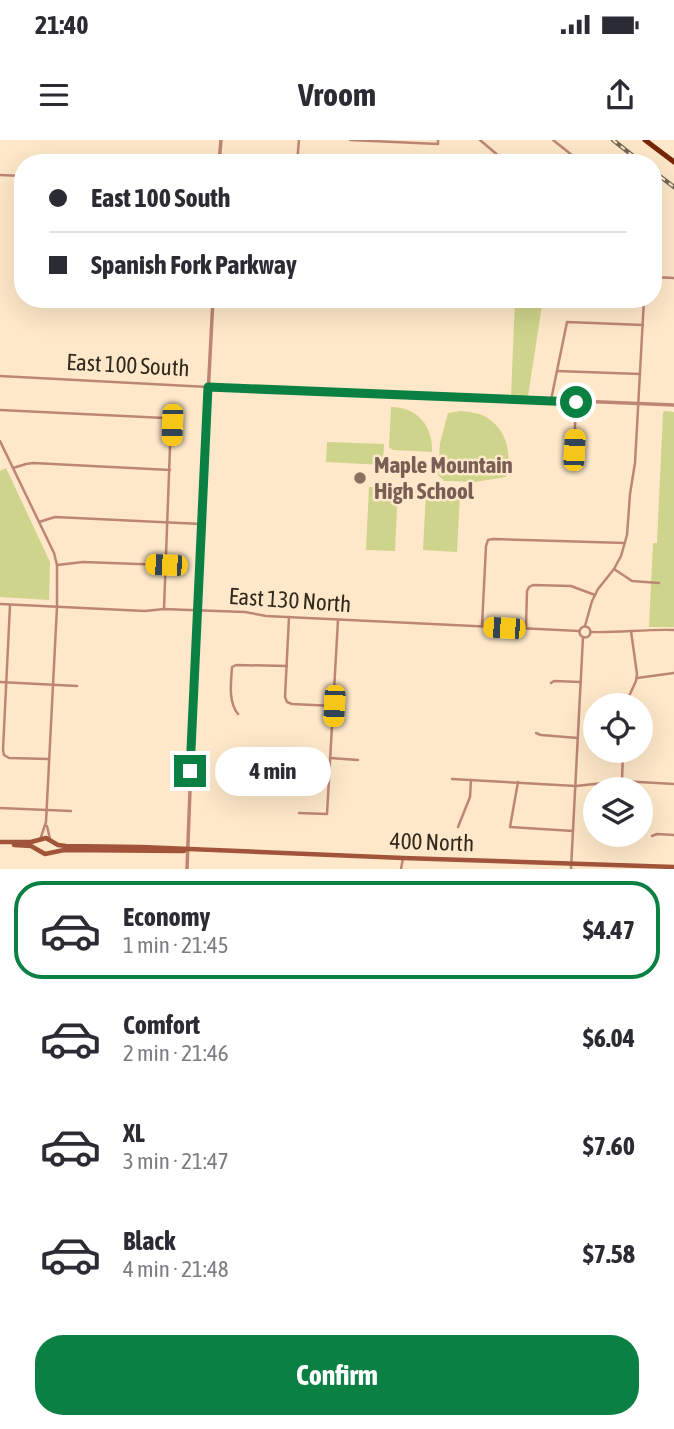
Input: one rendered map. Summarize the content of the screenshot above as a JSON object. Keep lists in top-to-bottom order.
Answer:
{
  "streets": {
    "main road": ["400 North"],
    "street": ["East 100 South", "East 130 North"]
  },
  "places": ["Maple Mountain High School"],
  "page": {
    "status": "21:40",
    "header": "Vroom",
    "banner": ["East 100 South", "Spanish Fork Parkway"],
    "bubble": "4 min",
    "list": [
      {
        "name": "Economy",
        "note": "1 min · 21:45",
        "value": "$4.47"
      },
      {
        "name": "Comfort",
        "note": "2 min · 21:46",
        "value": "$6.04"
      },
      {
        "name": "XL",
        "note": "3 min · 21:47",
        "value": "$7.60"
      },
      {
        "name": "Black",
        "note": "4 min · 21:48",
        "value": "$7.58"
      }
    ],
    "buttons": "Confirm"
  }
}
